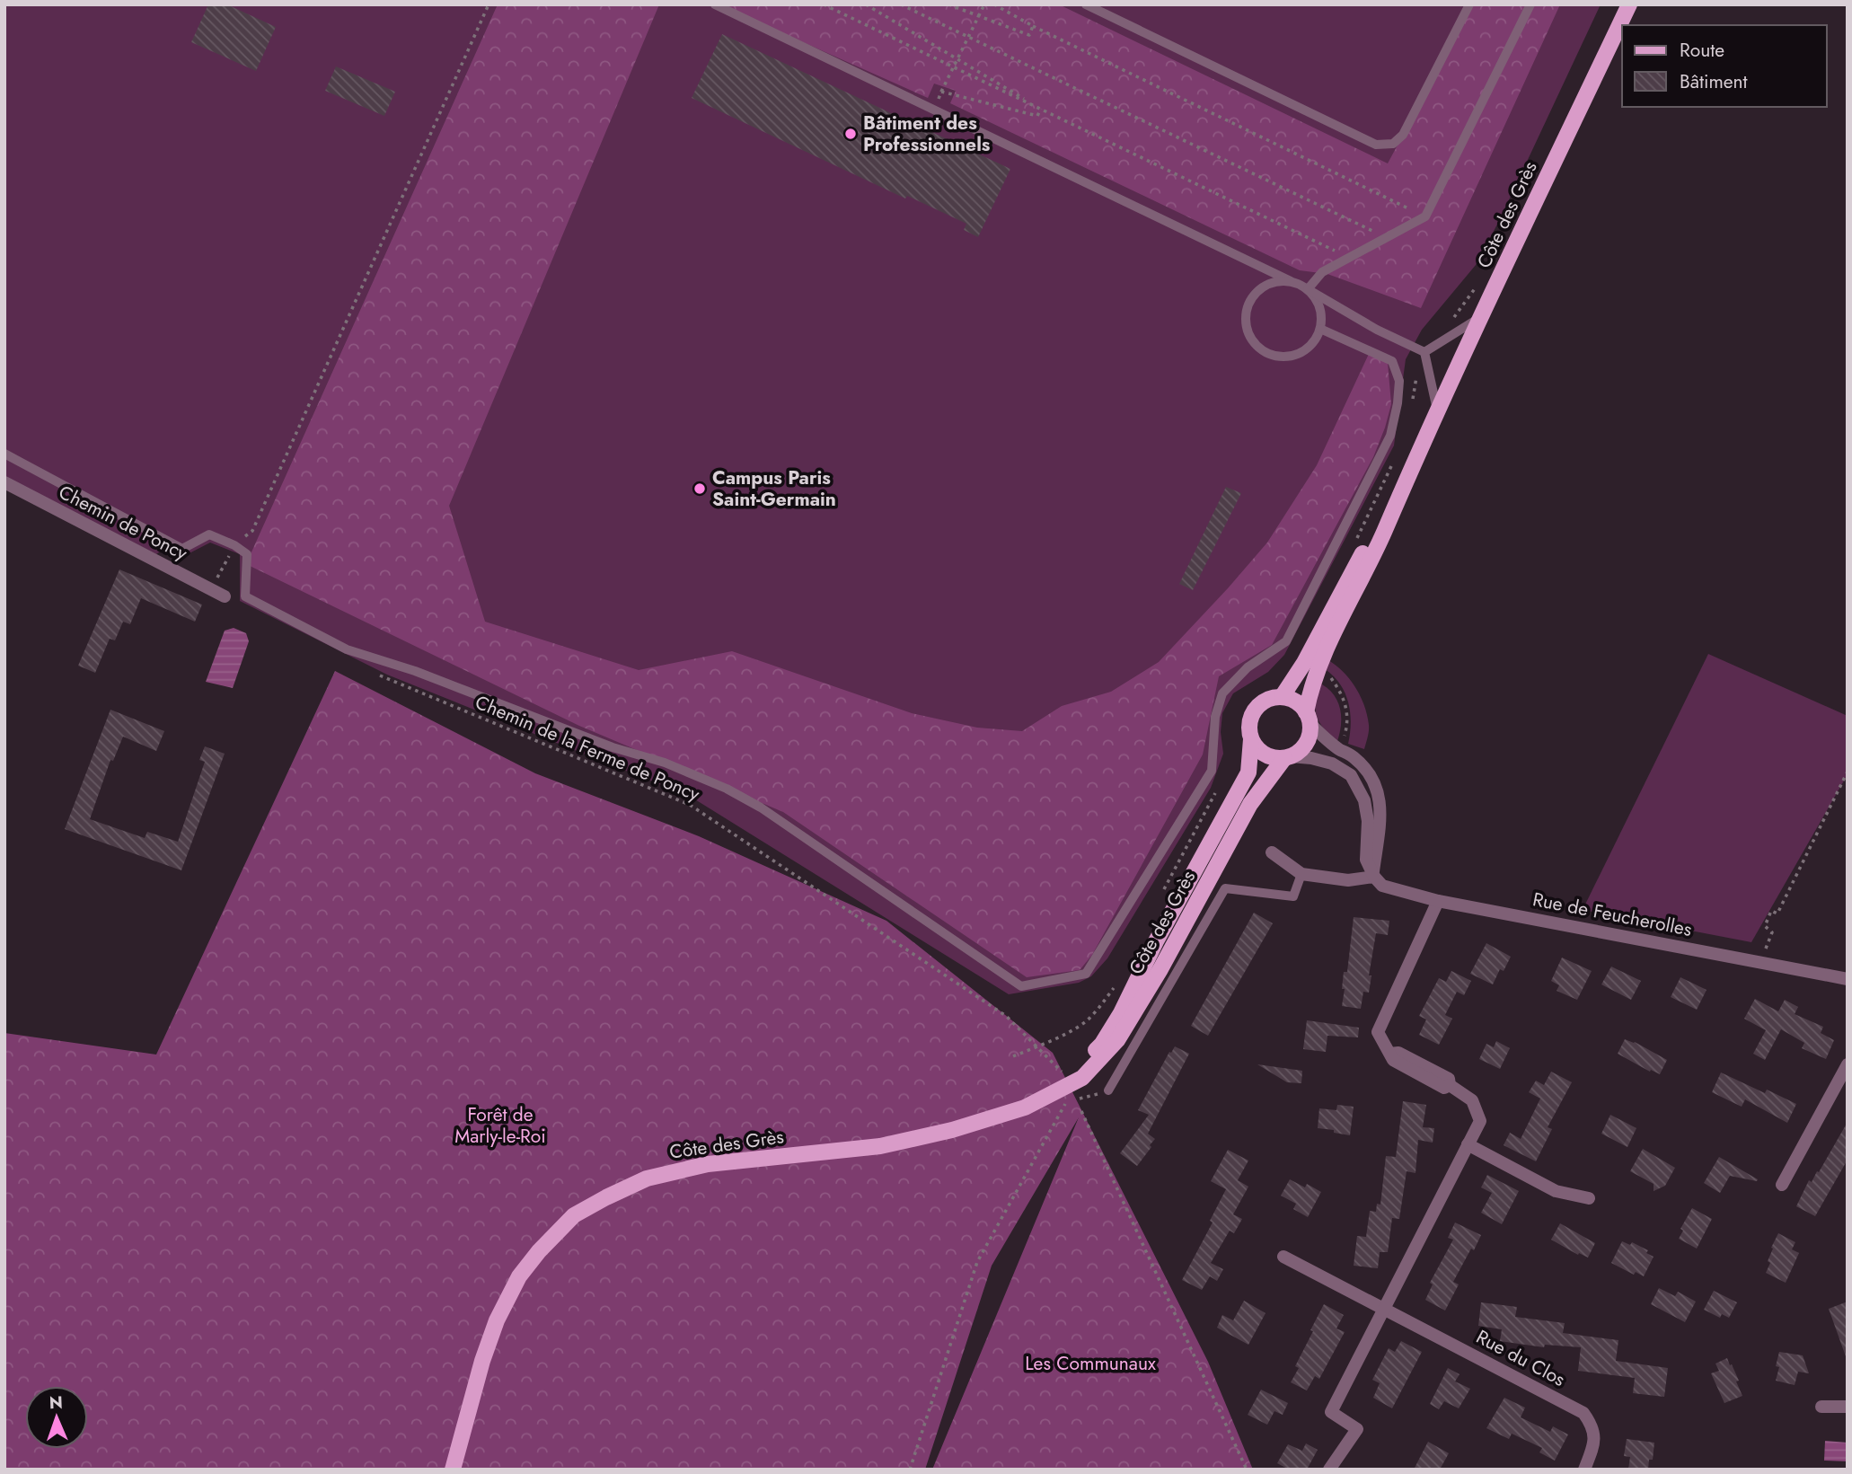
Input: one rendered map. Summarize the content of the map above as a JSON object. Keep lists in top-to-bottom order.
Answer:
{
  "streets": {
    "main road": ["Côte des Grès"],
    "street": ["Chemin de Poncy", "Rue de Feucherolles", "Rue du Clos"],
    "path": ["Chemin de la Ferme de Poncy"]
  },
  "crossings": [
    ["Côte des Grès", "Chemin de la Ferme de Poncy"]
  ],
  "parks": ["Forêt de Marly-le-Roi", "Les Communaux"],
  "places": ["Bâtiment des Professionnels", "Campus Paris Saint-Germain"],
  "legend": ["Route", "Bâtiment"],
  "north": "top"
}
